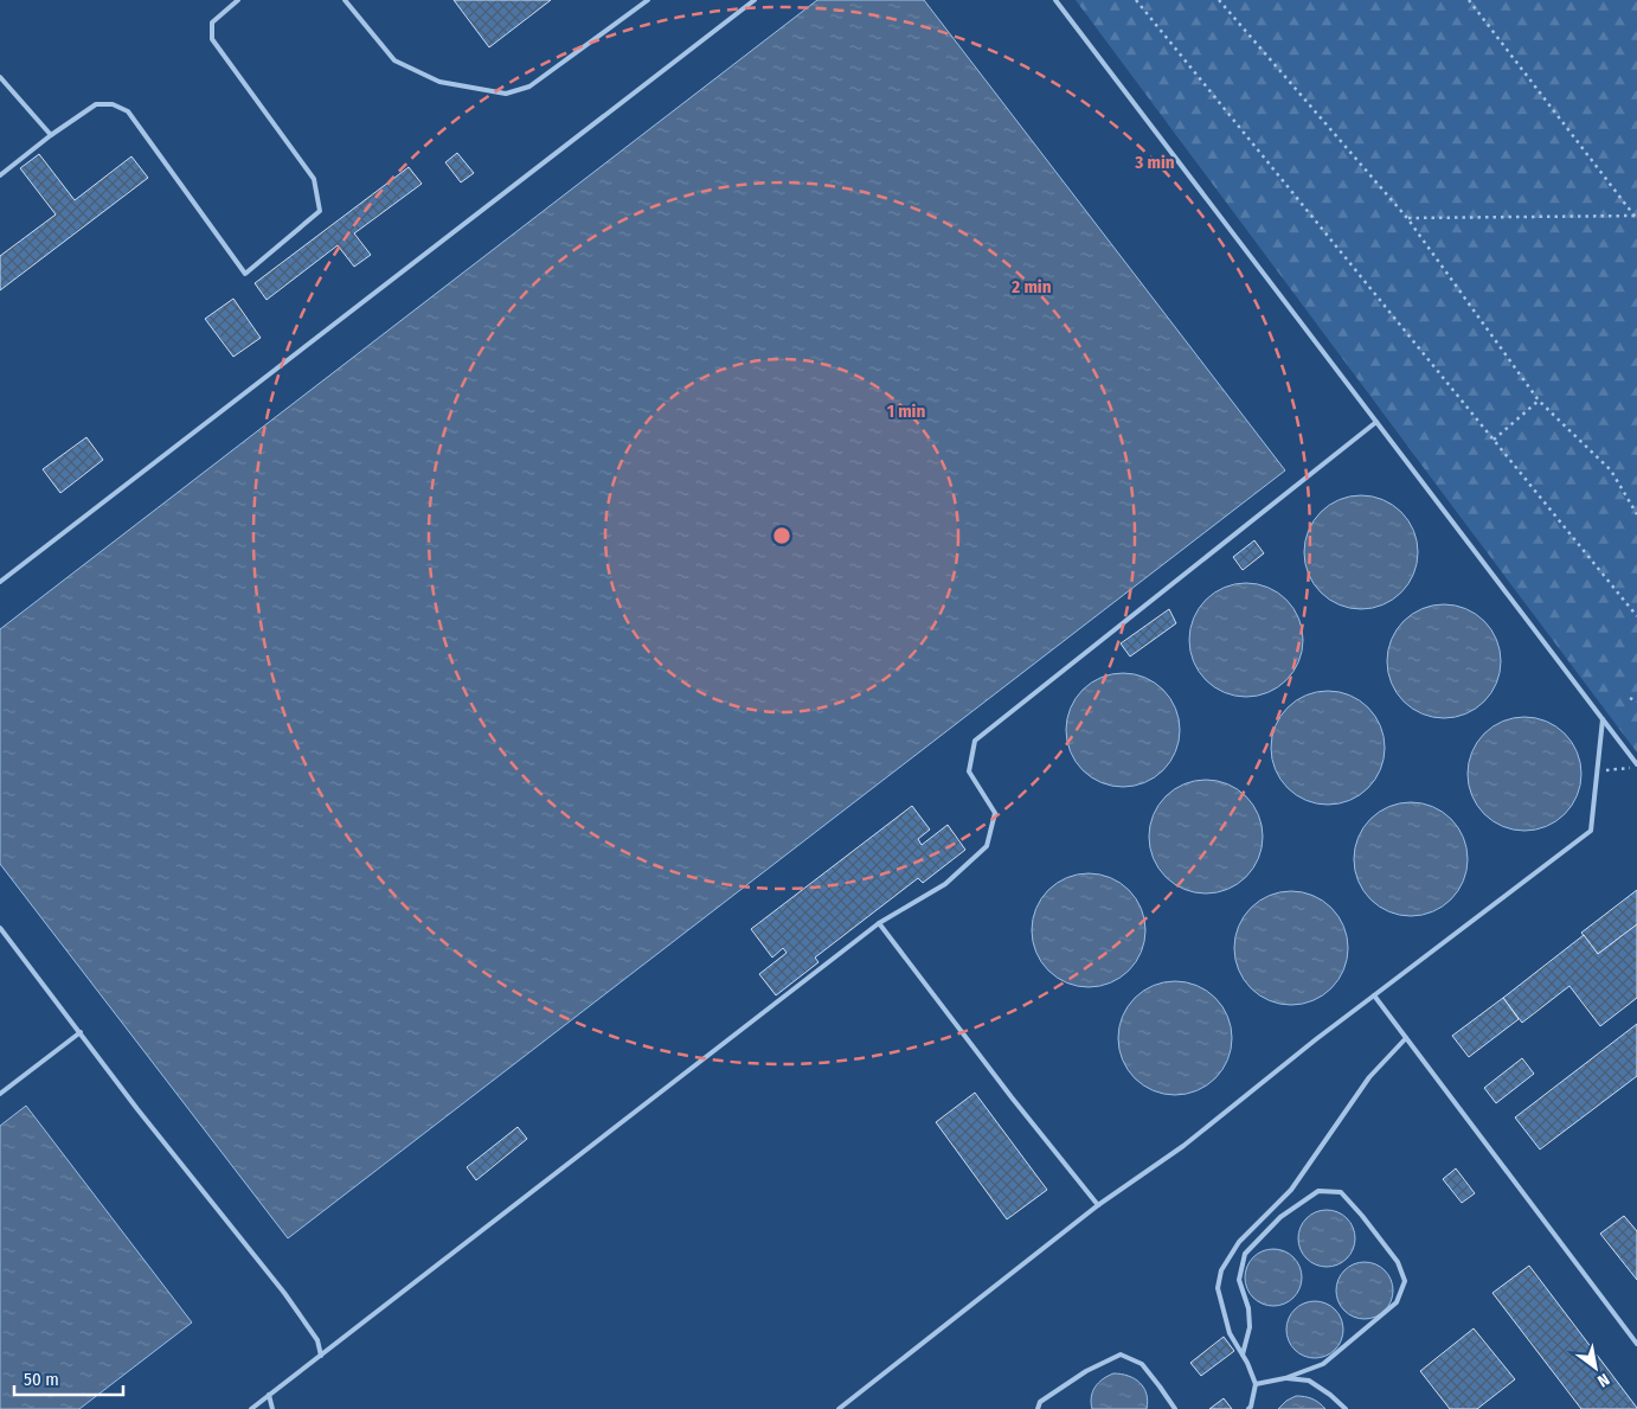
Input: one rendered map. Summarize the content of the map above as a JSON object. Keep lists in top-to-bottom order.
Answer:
{
  "scale_bar": "50 m",
  "north": "bottom right",
  "rings": ["3 min", "2 min", "1 min"]
}
